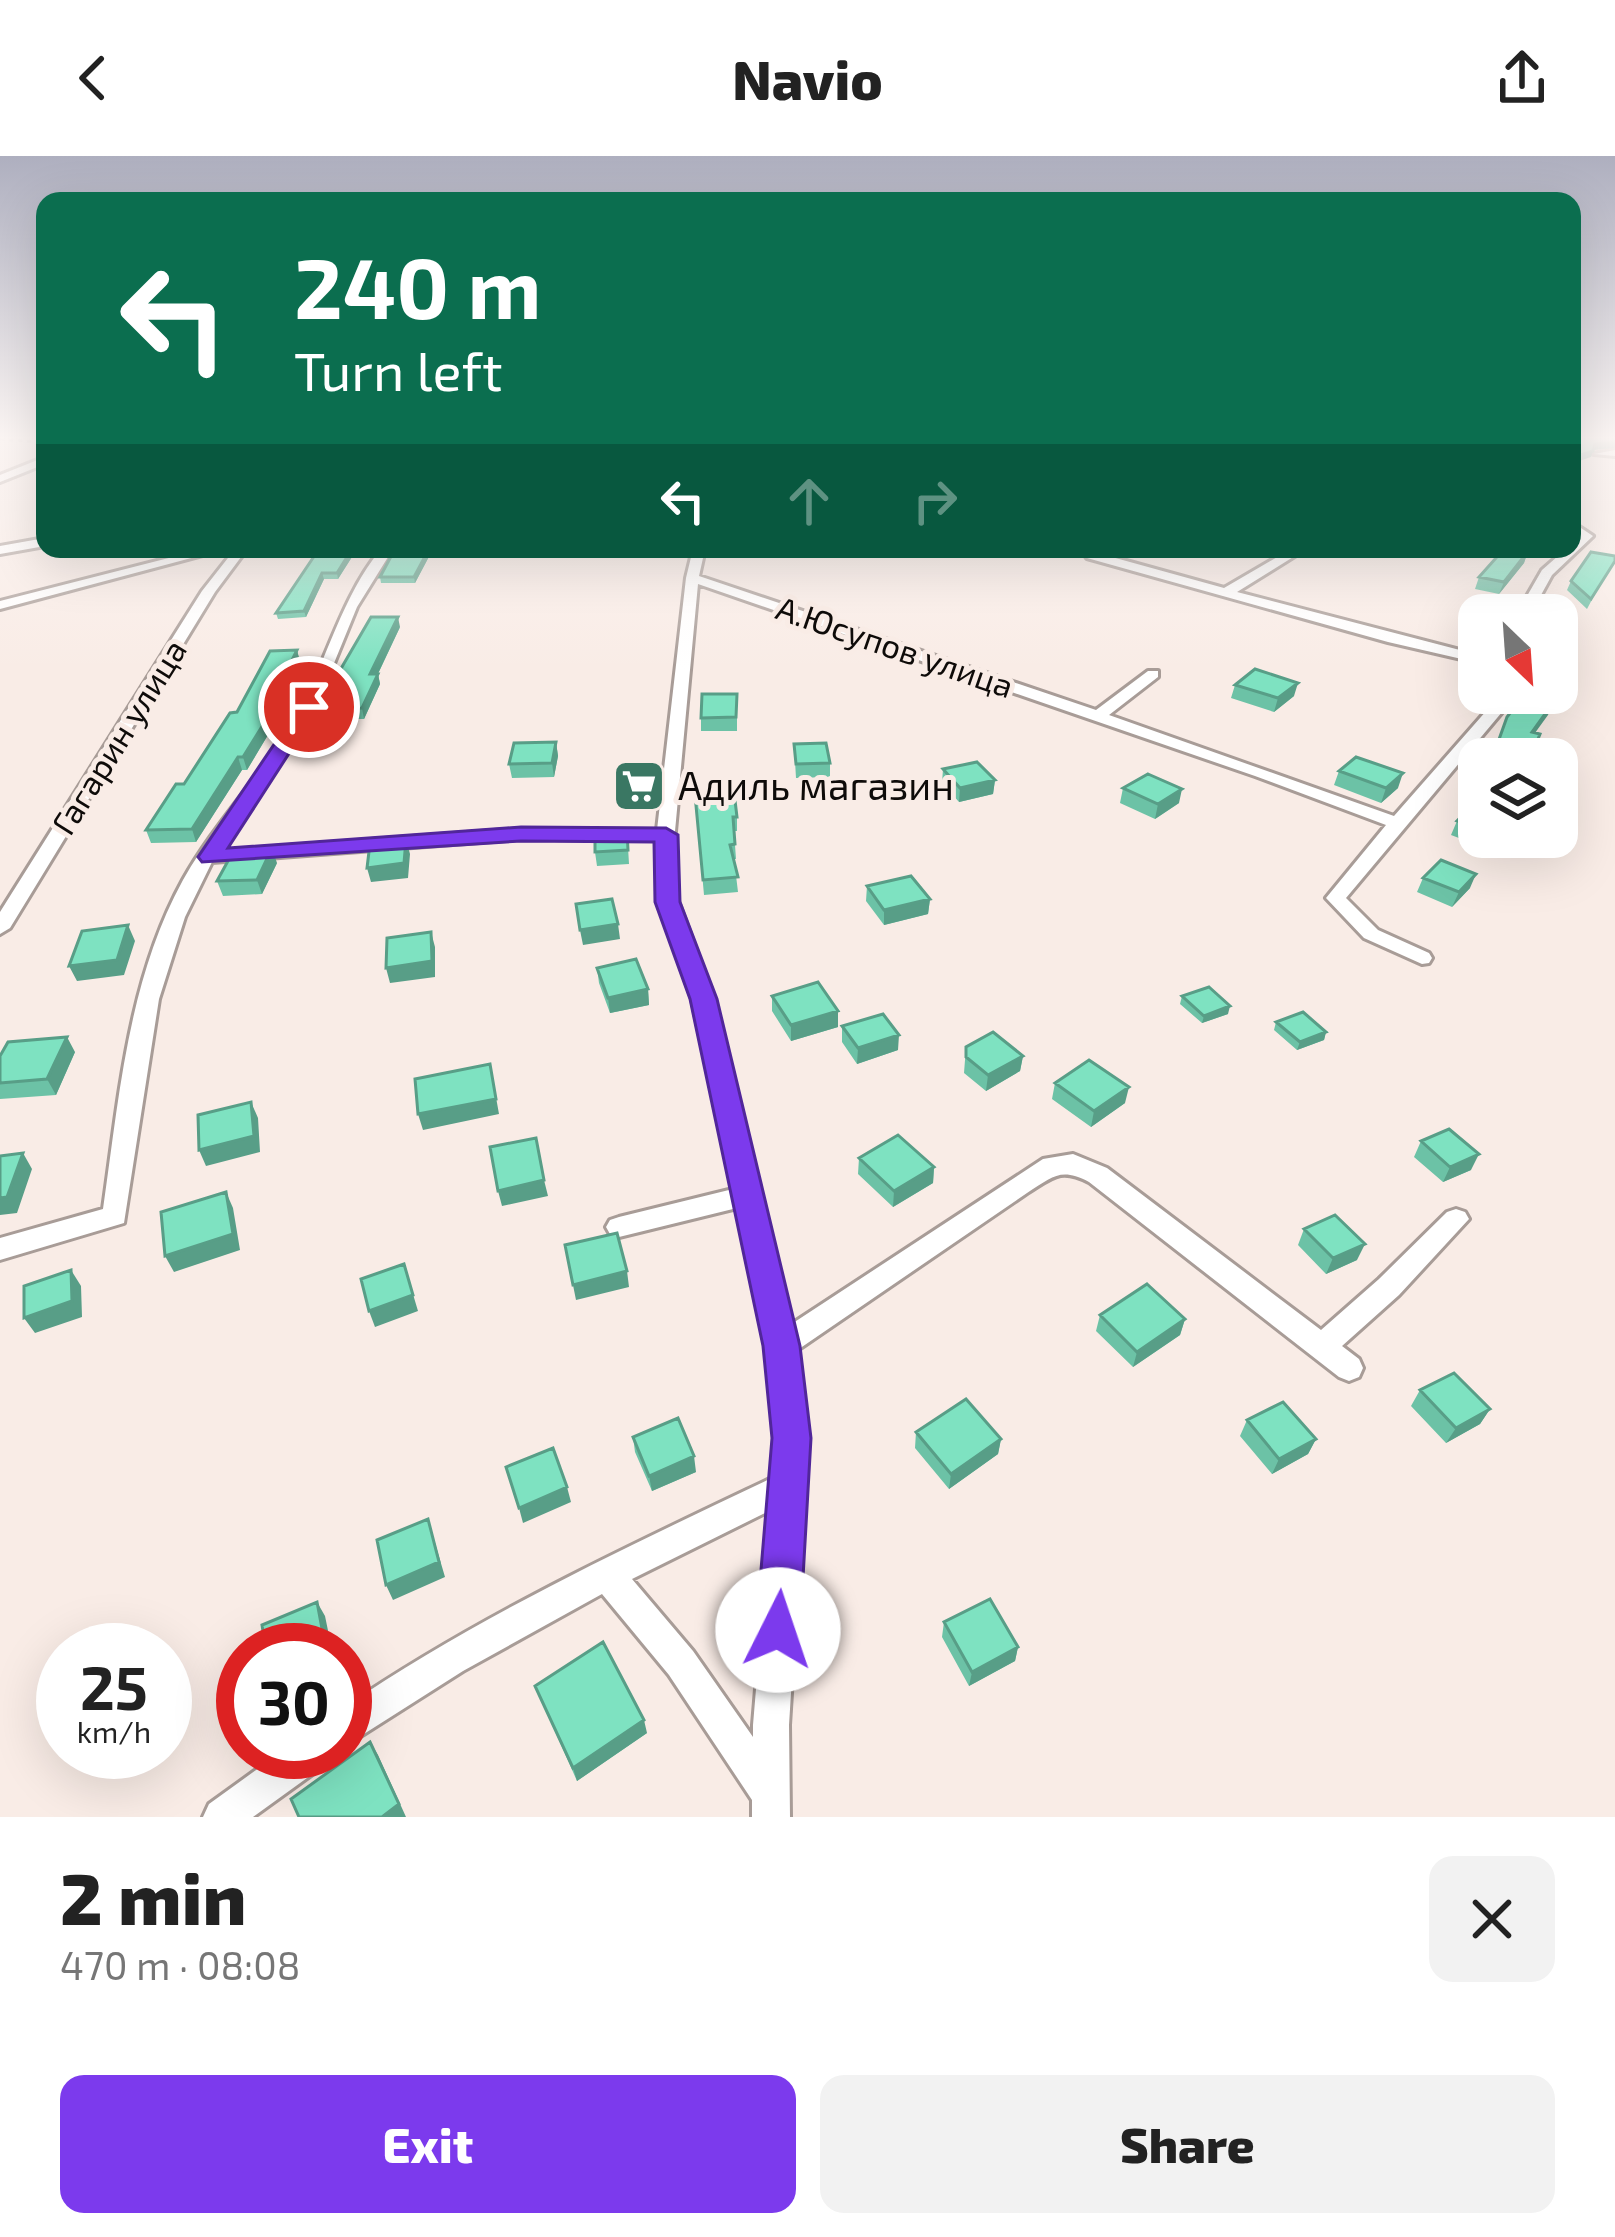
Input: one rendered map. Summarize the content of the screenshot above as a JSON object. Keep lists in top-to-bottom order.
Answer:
{
  "streets": {
    "street": ["А.Юсупов улица", "Гагарин улица"]
  },
  "places": {
    "supermarket": ["Адиль магазин"]
  },
  "north": "bottom right",
  "page": {
    "header": "Navio",
    "turn": ["240 m", "Turn left"],
    "speed": "25 km/h",
    "limit": "30",
    "heading": ["2 min", "470 m · 08:08"],
    "buttons": ["Exit", "Share"]
  }
}
